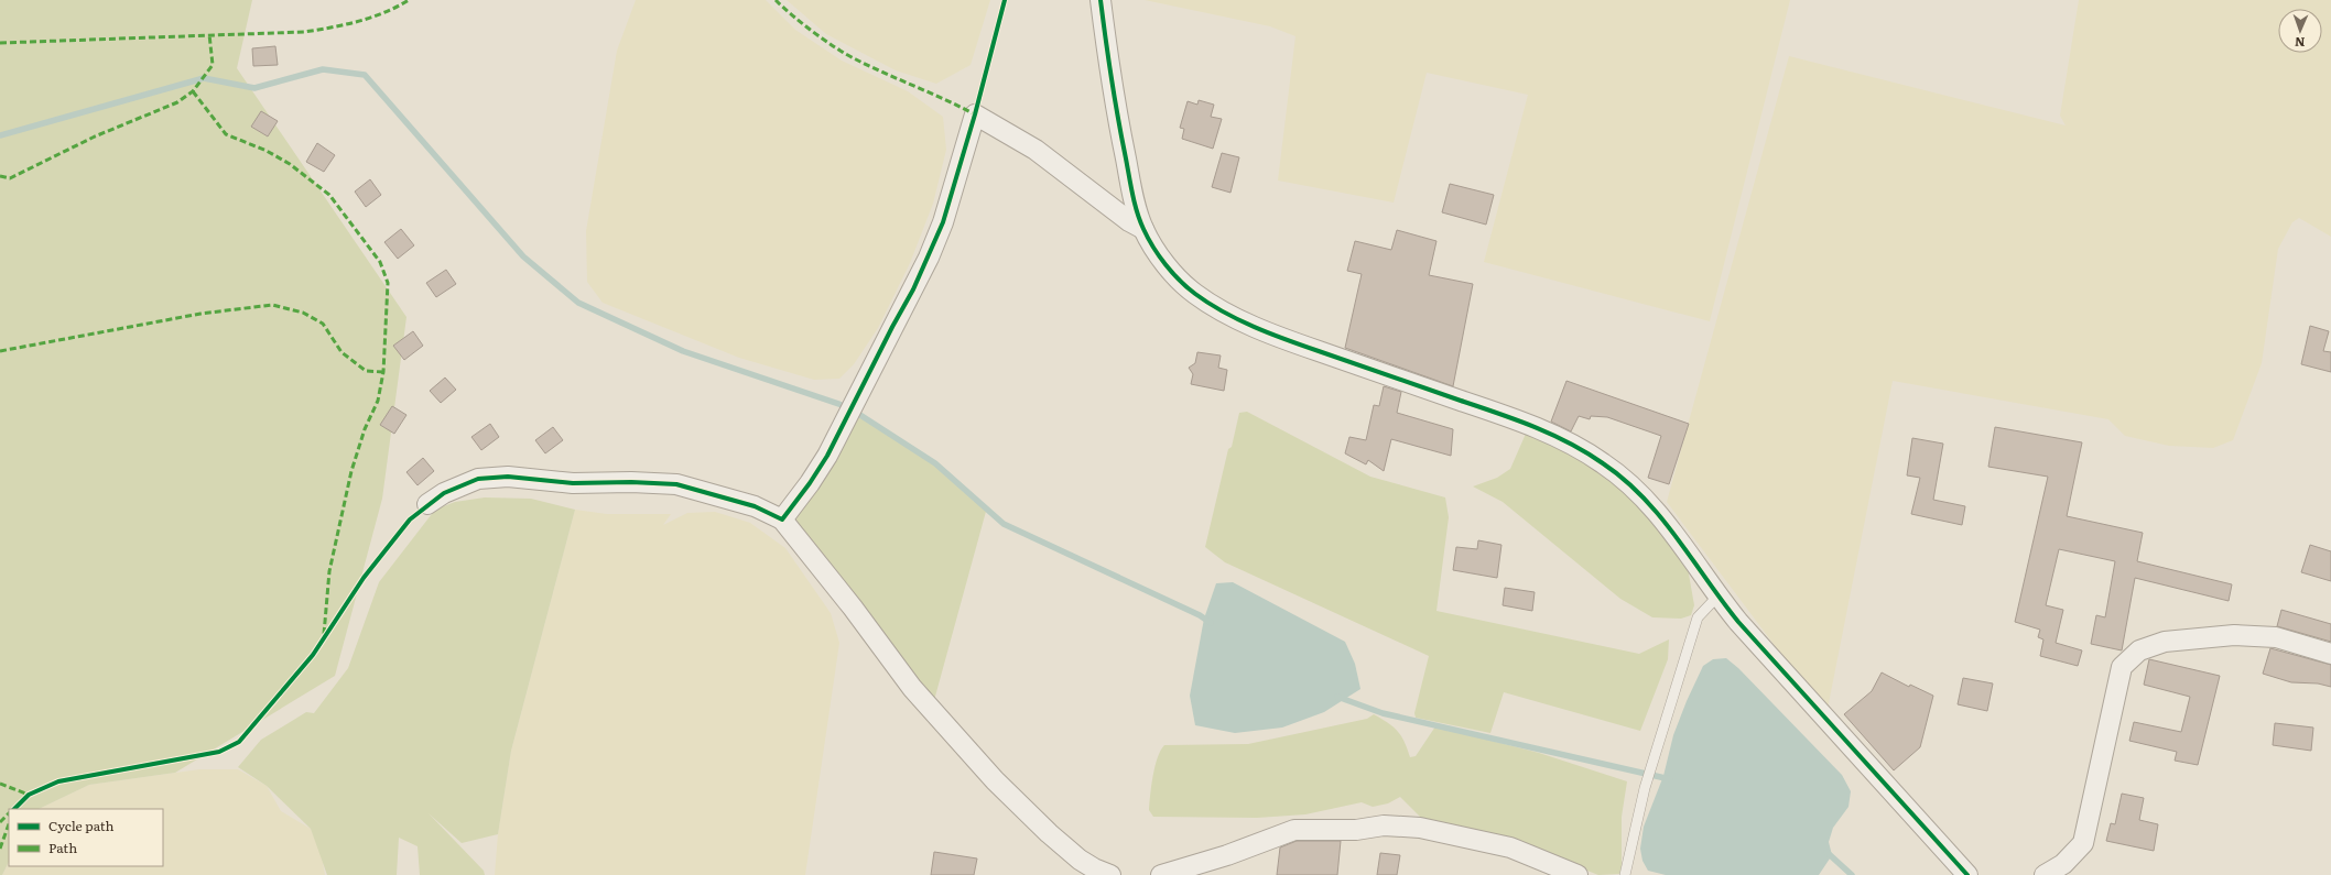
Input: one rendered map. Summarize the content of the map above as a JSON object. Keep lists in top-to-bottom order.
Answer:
{
  "legend": ["Cycle path", "Path"],
  "north": "bottom"
}
